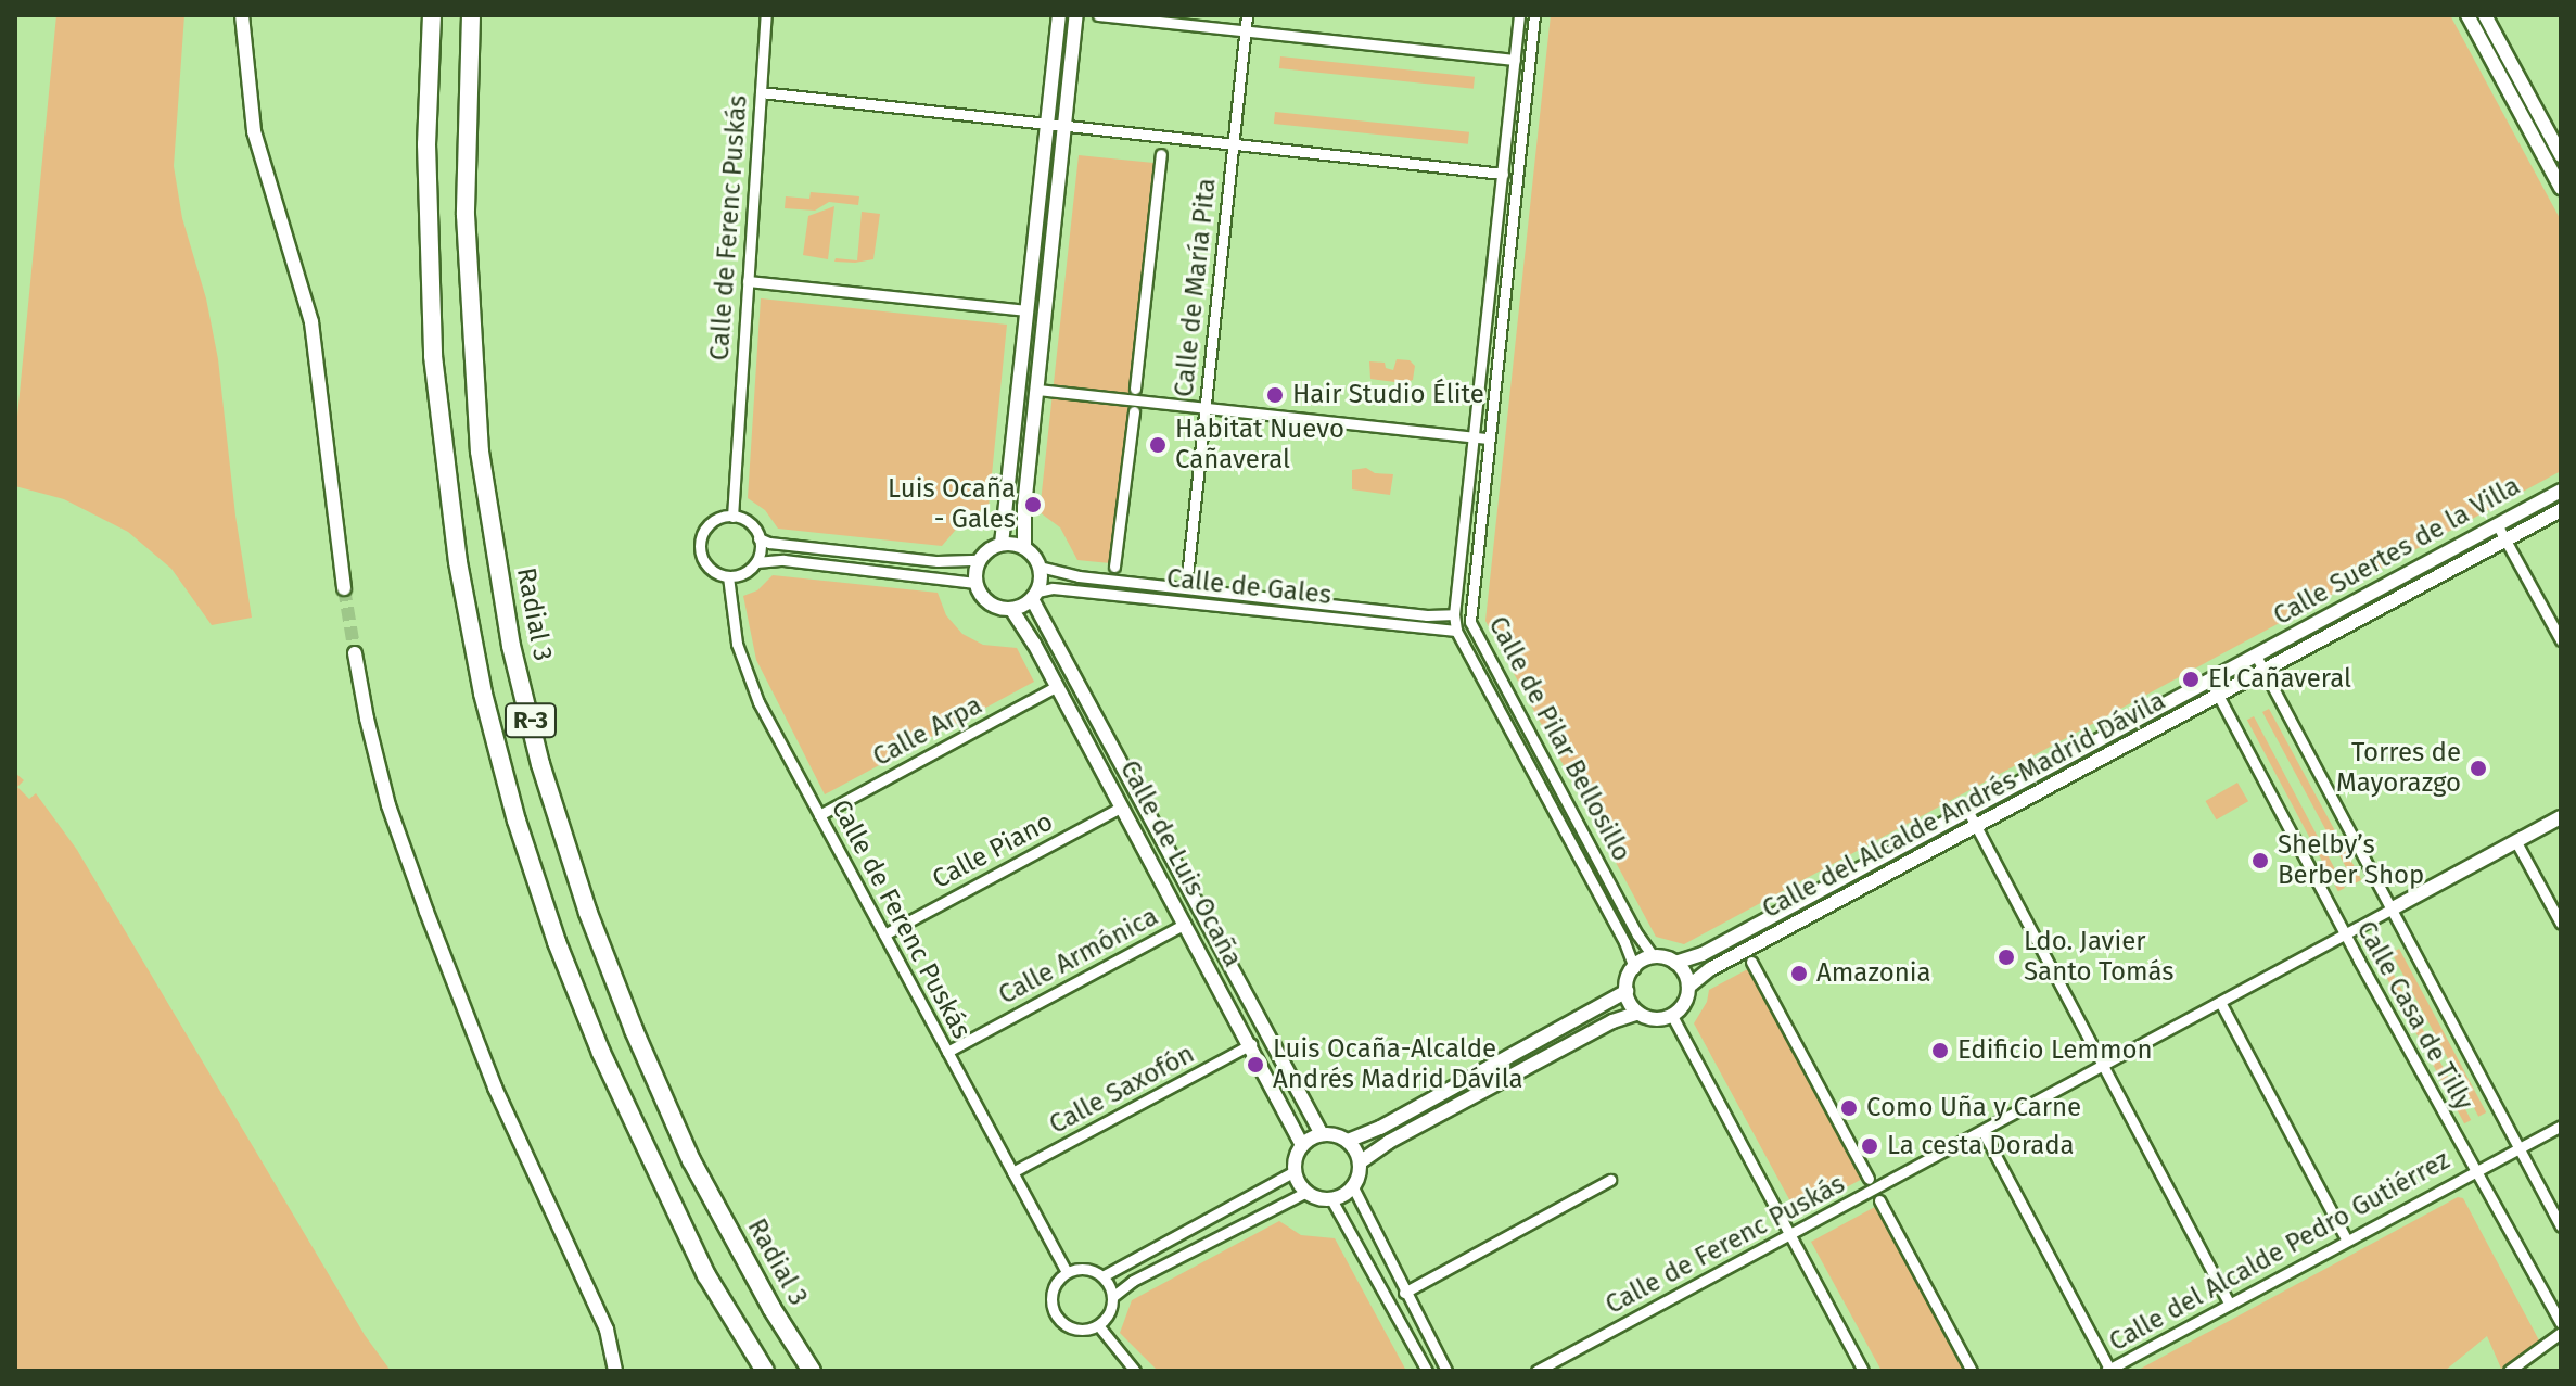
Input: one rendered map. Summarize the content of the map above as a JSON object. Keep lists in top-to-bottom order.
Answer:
{
  "streets": {
    "highway": ["Radial 3", "R-3"],
    "main road": ["Calle Suertes de la Villa", "Calle del Alcalde Andrés Madrid Dávila", "Calle de Luis Ocaña"],
    "street": [
      "Calle de Ferenc Puskás",
      "Calle de María Pita",
      "Calle de Gales",
      "Calle Arpa",
      "Calle de Pilar Bellosillo",
      "Calle Piano",
      "Calle Armónica",
      "Calle Casa de Tilly",
      "Calle Saxofón",
      "Calle del Alcalde Pedro Gutiérrez"
    ]
  },
  "crossings": [
    ["Calle de Ferenc Puskás", "Calle Arpa"],
    ["Calle de Ferenc Puskás", "Calle Piano"],
    ["Calle de Ferenc Puskás", "Calle Armónica"],
    ["Calle de Ferenc Puskás", "Calle Casa de Tilly"],
    ["Calle de Ferenc Puskás", "Calle Saxofón"],
    ["Calle de María Pita", "Calle de Gales"],
    ["Calle Suertes de la Villa", "Calle del Alcalde Andrés Madrid Dávila"],
    ["Calle Suertes de la Villa", "Calle Casa de Tilly"],
    ["Calle de Gales", "Calle de Pilar Bellosillo"],
    ["Calle de Gales", "Calle de Luis Ocaña"],
    ["Calle Arpa", "Calle de Luis Ocaña"],
    ["Calle de Pilar Bellosillo", "Calle del Alcalde Andrés Madrid Dávila"],
    ["Calle del Alcalde Andrés Madrid Dávila", "Calle Casa de Tilly"],
    ["Calle Piano", "Calle de Luis Ocaña"],
    ["Calle de Luis Ocaña", "Calle Armónica"],
    ["Calle de Luis Ocaña", "Calle Saxofón"],
    ["Calle Casa de Tilly", "Calle del Alcalde Pedro Gutiérrez"]
  ],
  "places": [
    "Hair Studio Élite",
    "Habitat Nuevo Cañaveral",
    "Luis Ocaña - Gales",
    "El Cañaveral",
    "Torres de Mayorazgo",
    "Shelby’s Berber Shop",
    "Ldo. Javier Santo Tomás",
    "Amazonia",
    "Edificio Lemmon",
    "Luis Ocaña-Alcalde Andrés Madrid Dávila",
    "Como Uña y Carne",
    "La cesta Dorada"
  ]
}
